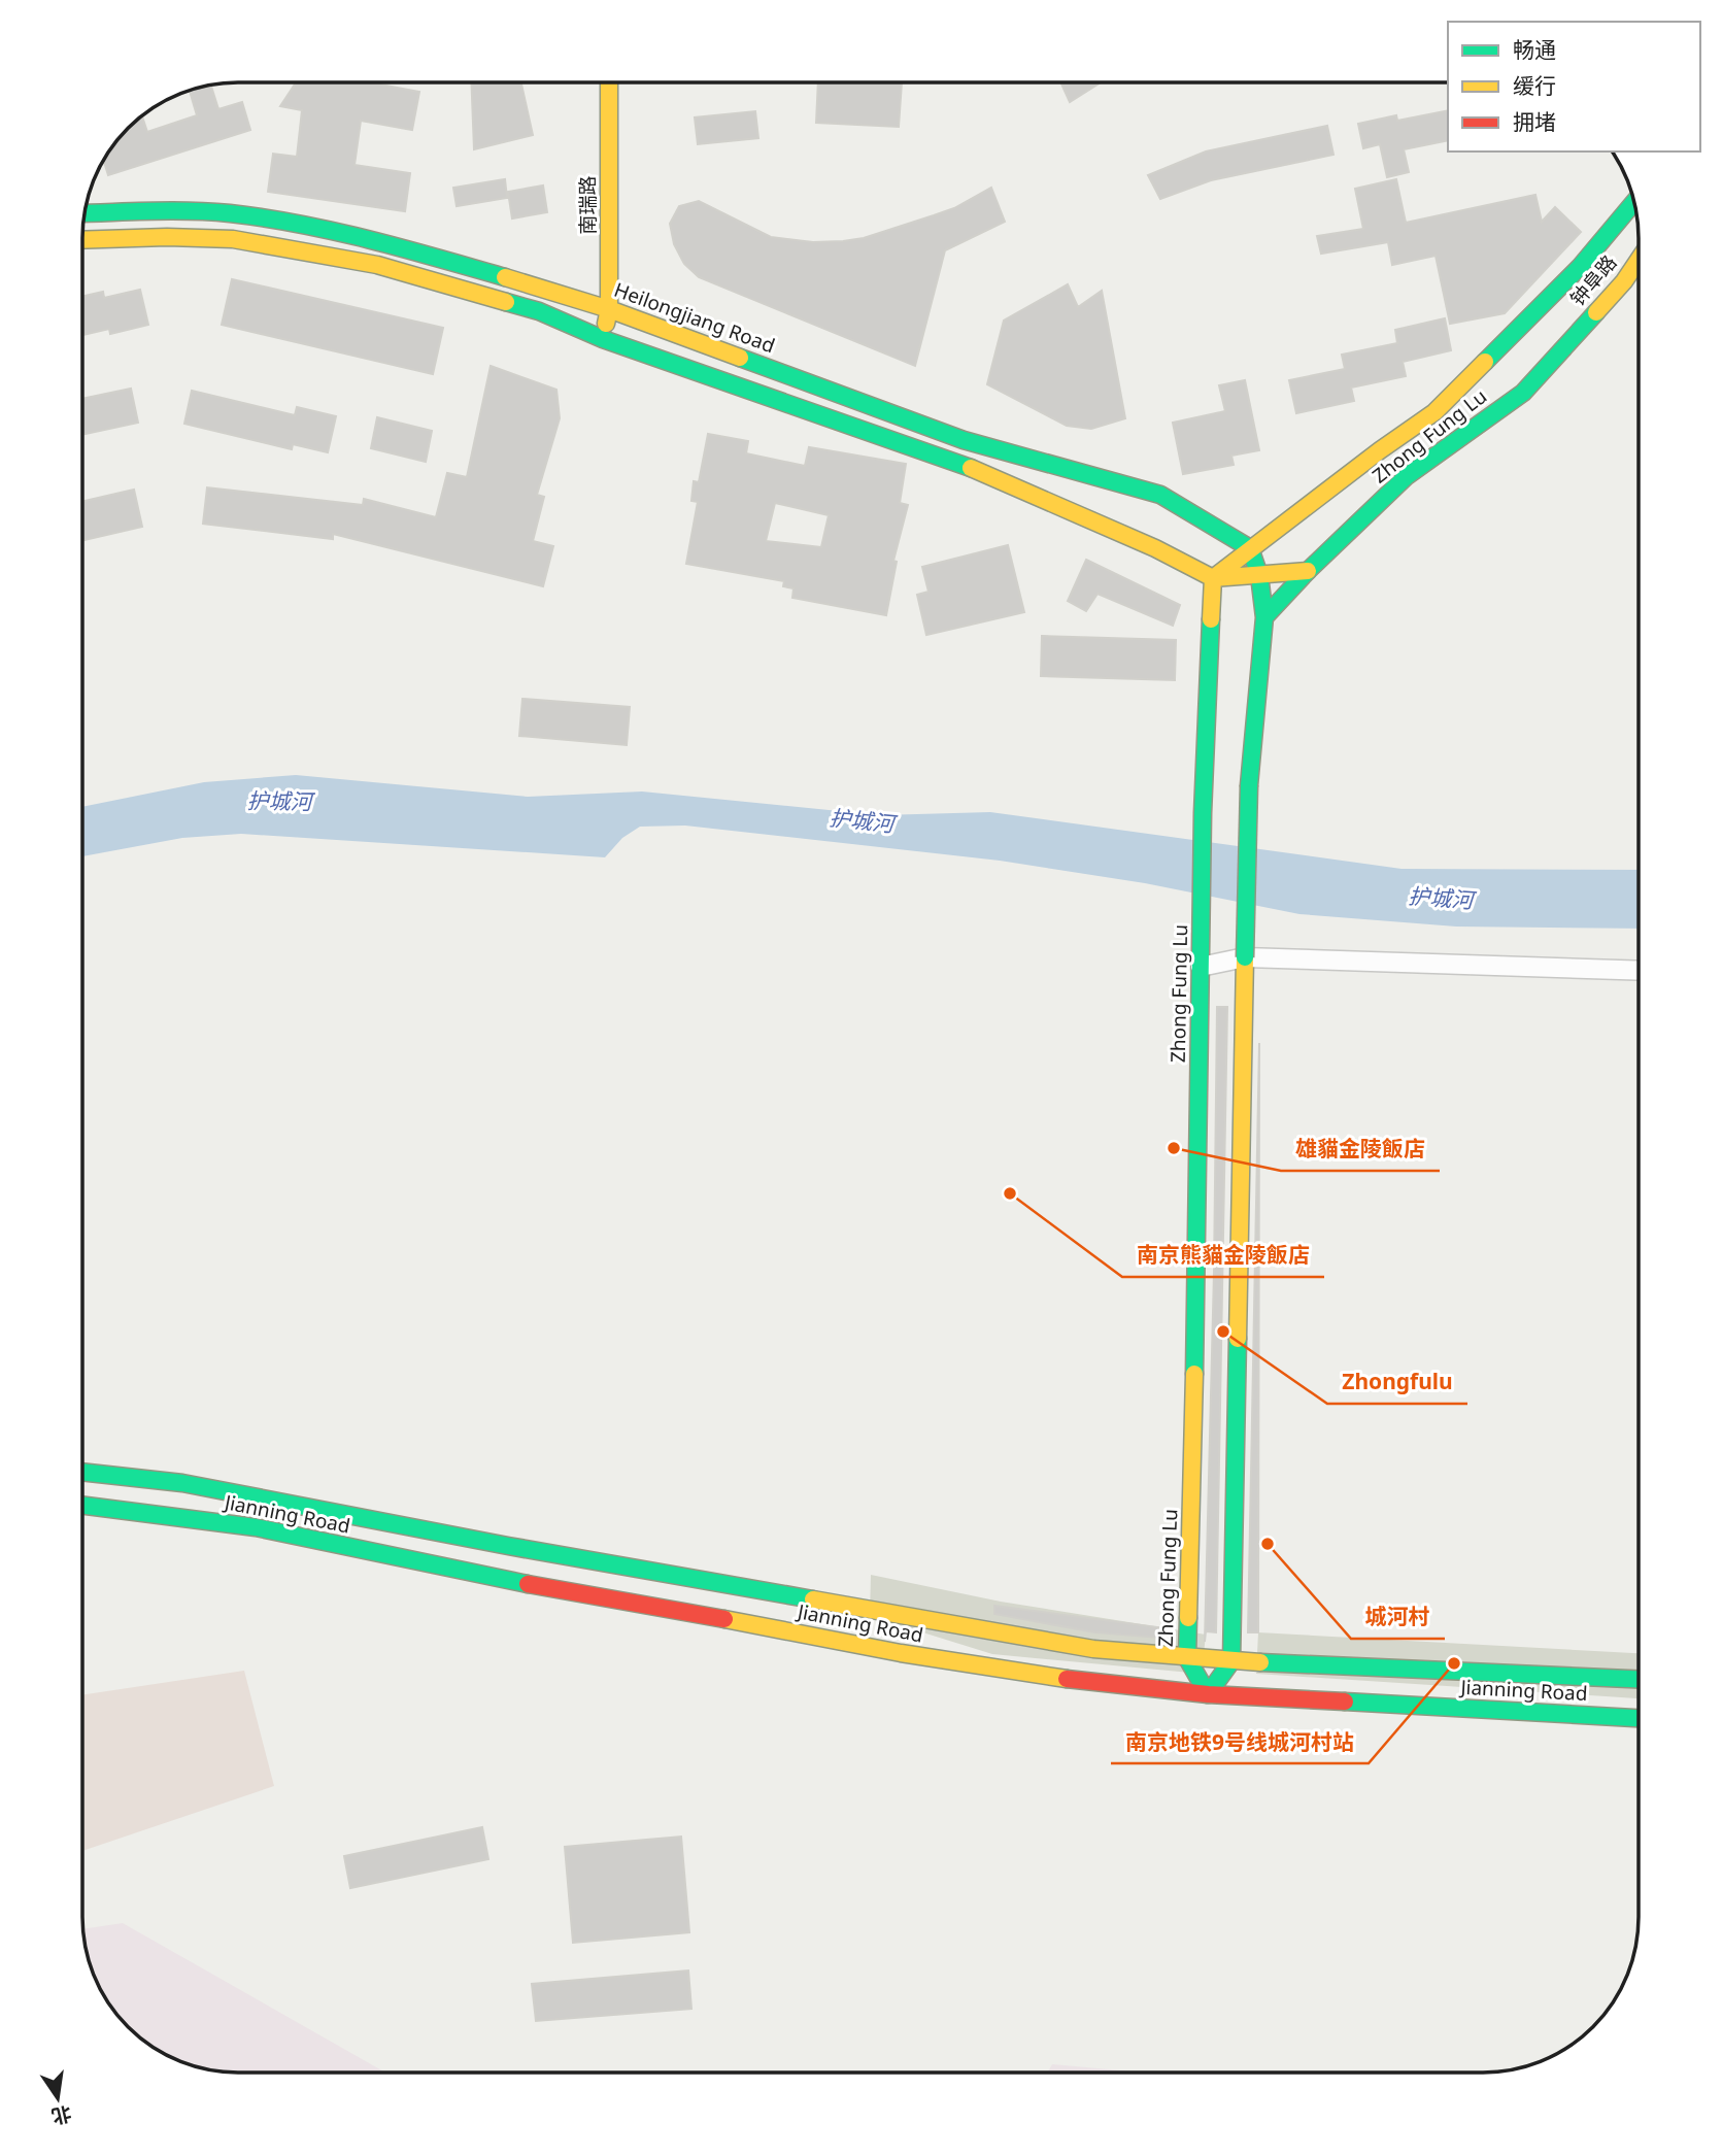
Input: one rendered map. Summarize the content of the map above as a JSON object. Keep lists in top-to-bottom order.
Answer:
{
  "streets": {
    "main road": [
      "南瑞路",
      "钟阜路",
      "Heilongjiang Road",
      "Zhong Fung Lu",
      "Jianning Road"
    ]
  },
  "crossings": [
    ["南瑞路", "Heilongjiang Road"],
    ["钟阜路", "Heilongjiang Road"],
    ["Zhong Fung Lu", "Jianning Road"]
  ],
  "water": ["护城河"],
  "places": [
    "雄貓金陵飯店",
    "南京熊貓金陵飯店",
    "Zhongfulu",
    "城河村",
    "南京地铁9号线城河村站"
  ],
  "legend": ["畅通", "缓行", "拥堵"],
  "north": "bottom"
}
